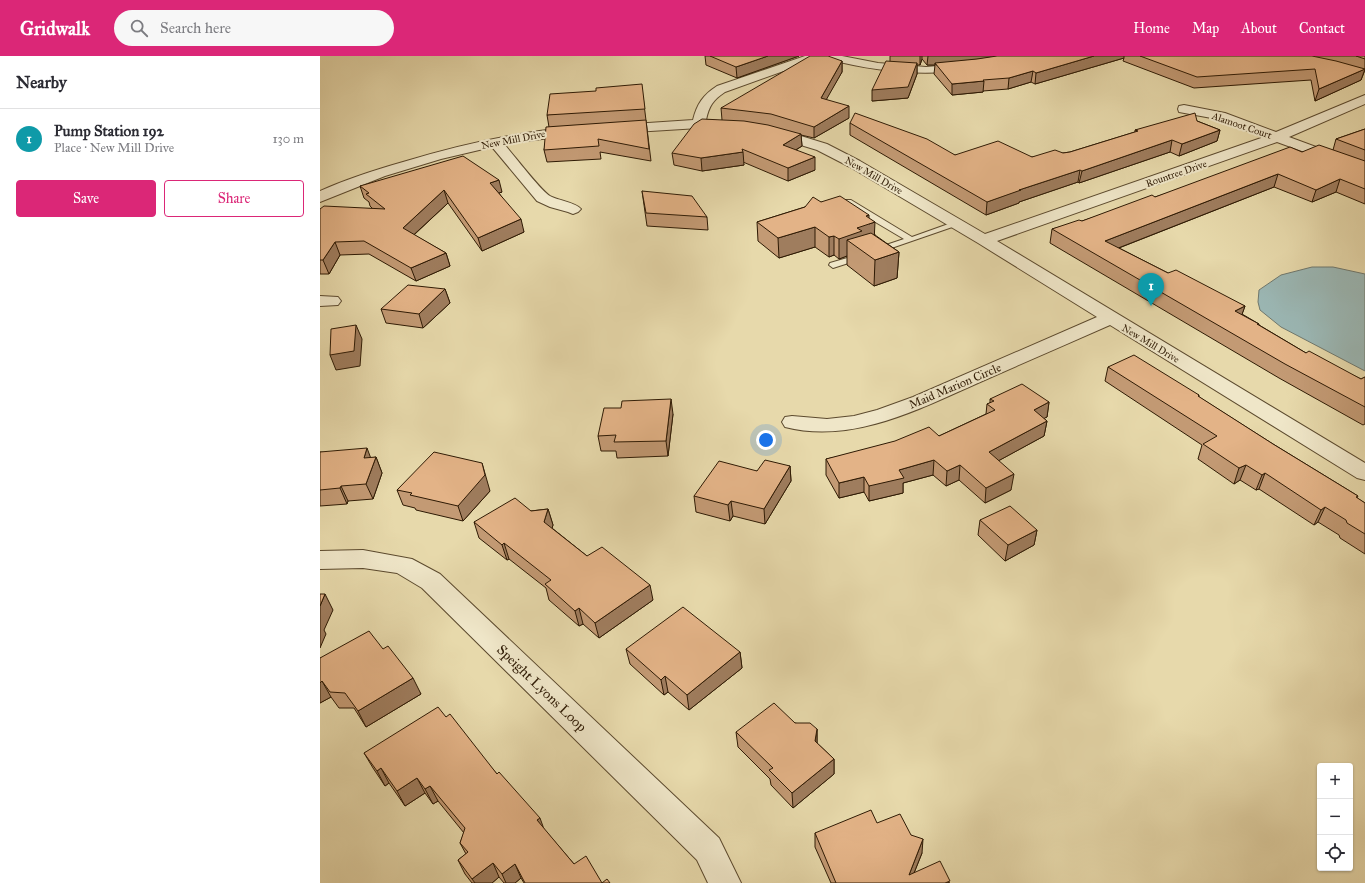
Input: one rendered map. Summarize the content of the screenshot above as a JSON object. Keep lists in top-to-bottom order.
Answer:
{
  "streets": {
    "street": [
      "Alamoot Court",
      "New Mill Drive",
      "Rountree Drive",
      "Maid Marion Circle",
      "Speight Lyons Loop"
    ]
  },
  "crossings": [
    ["Alamoot Court", "Rountree Drive"],
    ["New Mill Drive", "Rountree Drive"],
    ["New Mill Drive", "Maid Marion Circle"]
  ],
  "page": {
    "header": "Gridwalk",
    "search": "Search here",
    "nav": [
      "Home",
      "Map",
      "About",
      "Contact"
    ],
    "heading": "Nearby",
    "list": [
      {
        "mark": "1",
        "name": "Pump Station 192",
        "note": "Place · New Mill Drive",
        "value": "130 m"
      }
    ],
    "buttons": ["Save", "Share"],
    "pins": "1",
    "map_buttons": ["+", "−"]
  }
}
